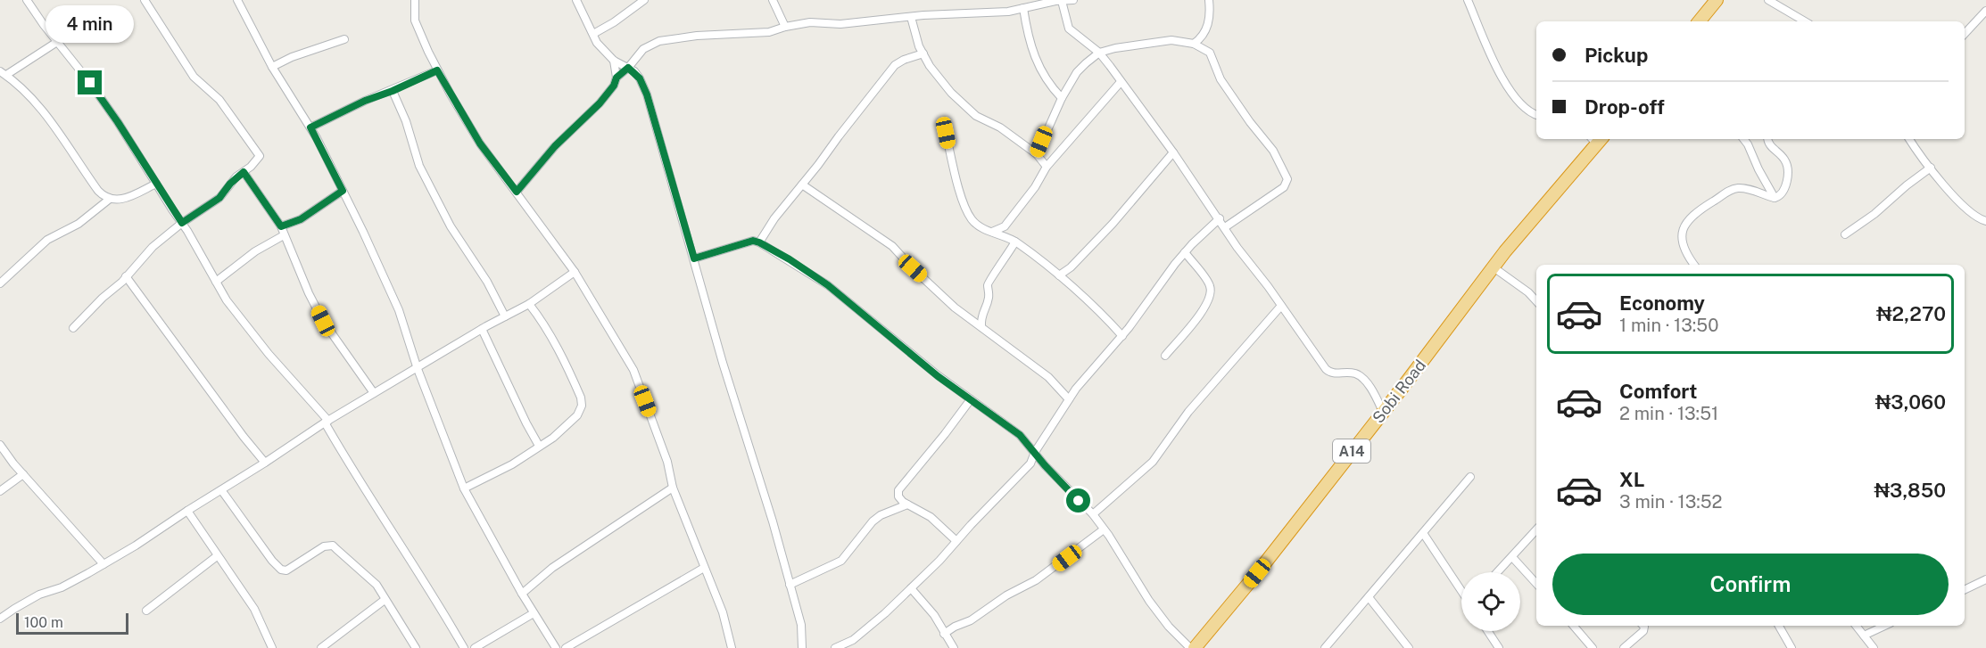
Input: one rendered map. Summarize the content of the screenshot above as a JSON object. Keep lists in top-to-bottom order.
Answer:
{
  "streets": {
    "highway": ["Sobi Road", "A14"]
  },
  "scale_bar": "100 m",
  "page": {
    "bubble": "4 min",
    "banner": ["Pickup", "Drop-off"],
    "list": [
      {
        "name": "Economy",
        "note": "1 min · 13:50",
        "value": "₦2,270"
      },
      {
        "name": "Comfort",
        "note": "2 min · 13:51",
        "value": "₦3,060"
      },
      {
        "name": "XL",
        "note": "3 min · 13:52",
        "value": "₦3,850"
      }
    ],
    "buttons": "Confirm",
    "scale": "100 m"
  }
}
